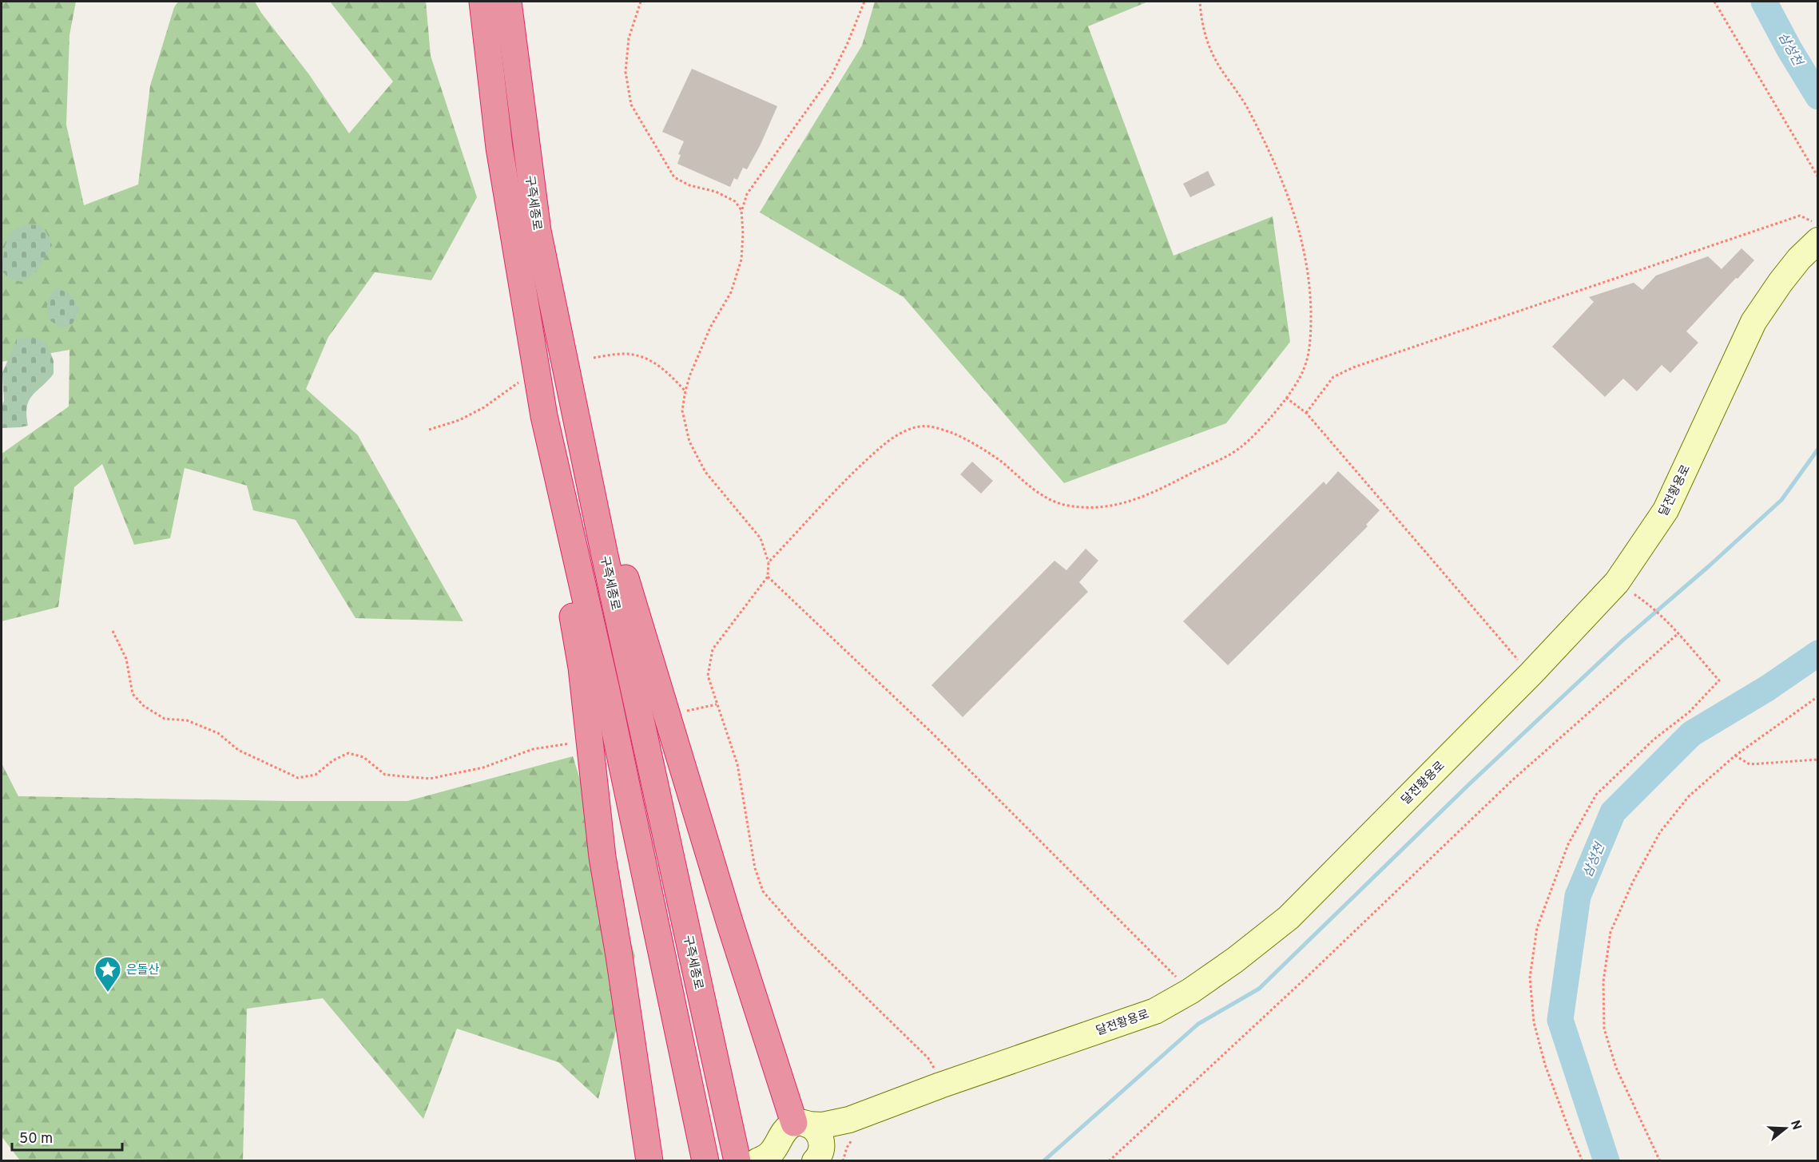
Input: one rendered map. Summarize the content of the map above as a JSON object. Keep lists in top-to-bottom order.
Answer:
{
  "streets": {
    "highway": ["구즉세종로"],
    "main road": ["달전황용로"]
  },
  "water": ["삼성천"],
  "places": {
    "place": ["은돌산"]
  },
  "scale_bar": "50 m",
  "north": "right"
}
